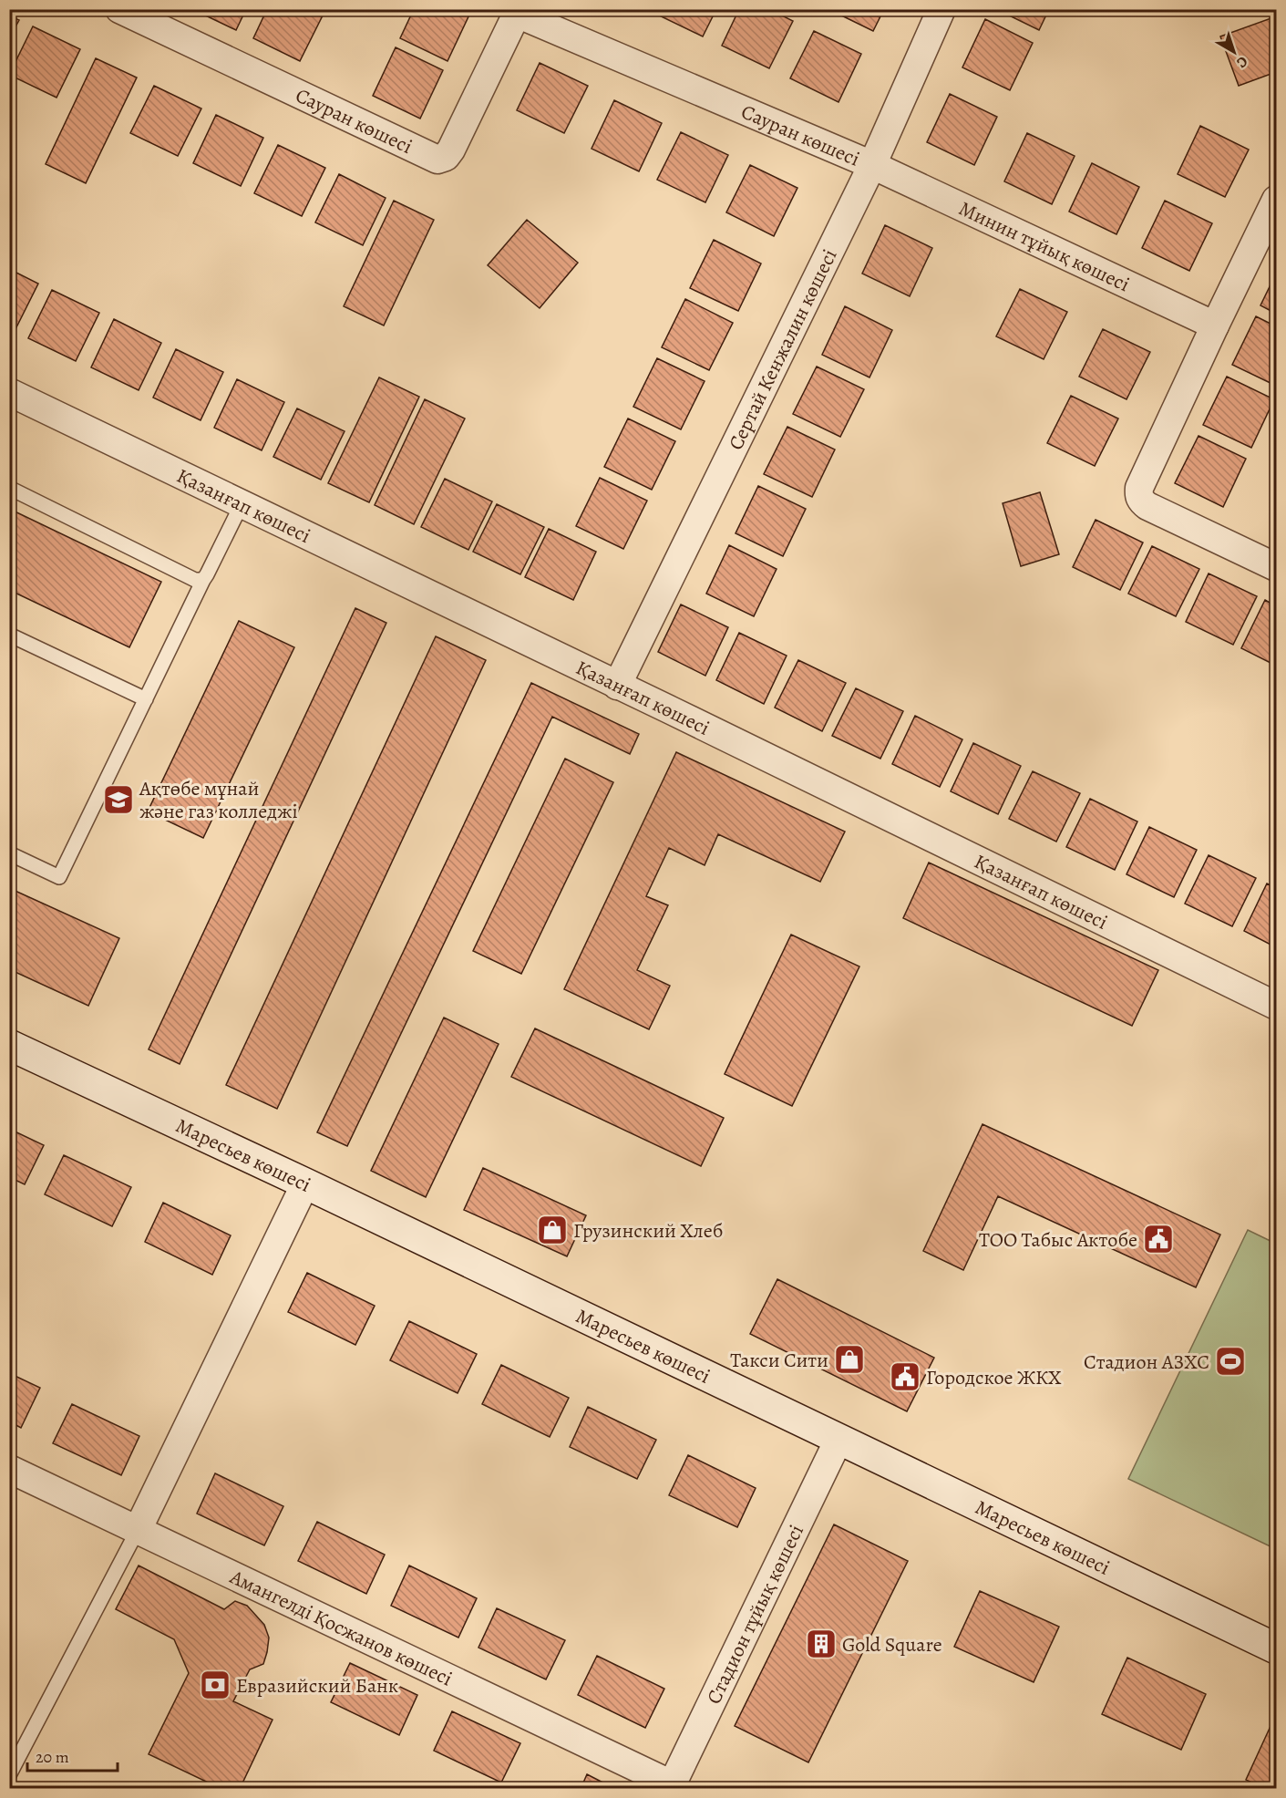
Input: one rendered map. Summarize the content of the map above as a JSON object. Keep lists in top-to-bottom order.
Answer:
{
  "streets": {
    "main road": ["Маресьев көшесі"],
    "street": [
      "Сауран көшесі",
      "Минин тұйық көшесі",
      "Сертай Кенжалин көшесі",
      "Қазанғап көшесі",
      "Стадион тұйық көшесі",
      "Амангелді Қосжанов көшесі"
    ]
  },
  "crossings": [
    ["Сауран көшесі", "Минин тұйық көшесі"],
    ["Сауран көшесі", "Сертай Кенжалин көшесі"],
    ["Минин тұйық көшесі", "Сертай Кенжалин көшесі"],
    ["Сертай Кенжалин көшесі", "Қазанғап көшесі"],
    ["Маресьев көшесі", "Стадион тұйық көшесі"],
    ["Стадион тұйық көшесі", "Амангелді Қосжанов көшесі"]
  ],
  "places": {
    "school or university": ["Ақтөбе мұнай және газ колледжі"],
    "shop": ["Грузинский Хлеб", "Такси Сити"],
    "public building": ["ТОО Табыс Актобе", "Городское ЖКХ"],
    "sports": ["Стадион АЗХС"],
    "building": ["Gold Square"],
    "bank": ["Евразийский Банк"]
  },
  "scale_bar": "20 m",
  "north": "bottom right"
}
